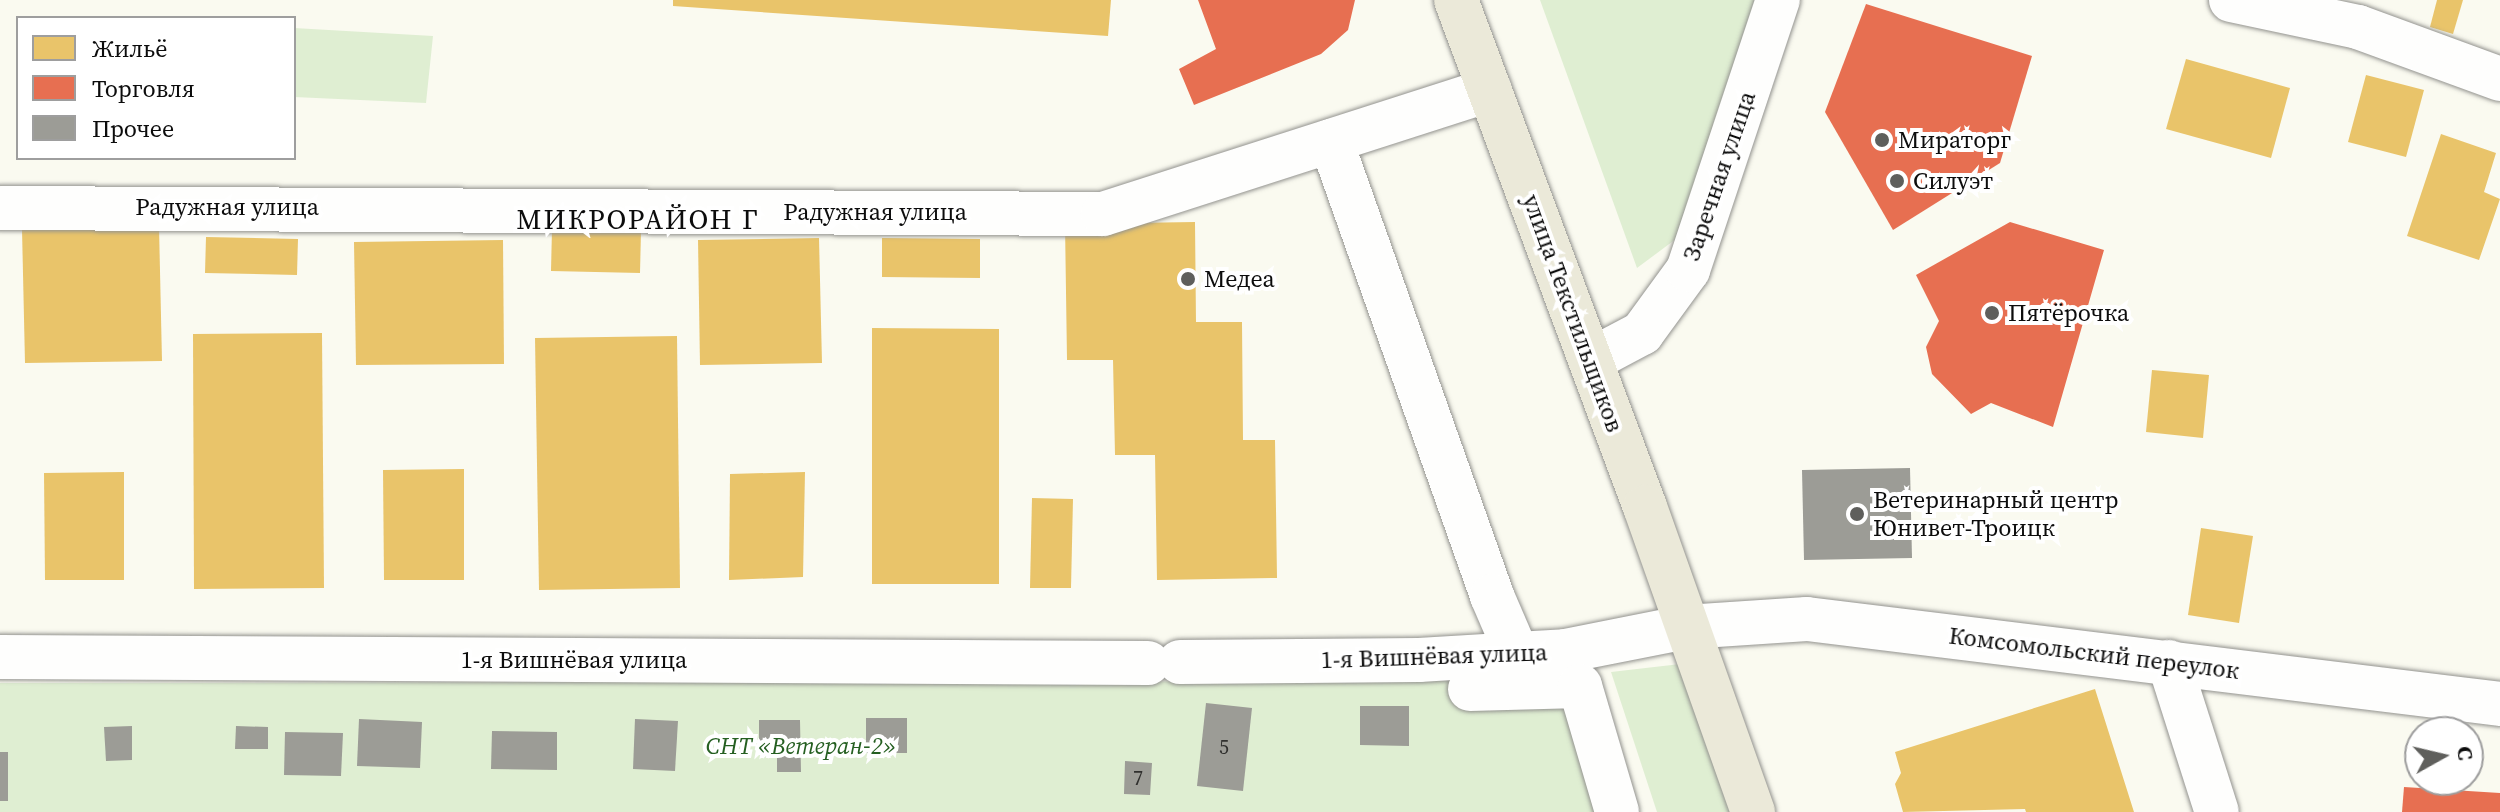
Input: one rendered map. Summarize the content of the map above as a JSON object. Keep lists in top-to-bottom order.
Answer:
{
  "streets": {
    "main road": ["улица Текстильщиков"],
    "street": [
      "Заречная улица",
      "Радужная улица",
      "Комсомольский переулок",
      "1-я Вишнёвая улица"
    ]
  },
  "crossings": [
    ["Заречная улица", "улица Текстильщиков"],
    ["Радужная улица", "улица Текстильщиков"],
    ["улица Текстильщиков", "Комсомольский переулок"],
    ["улица Текстильщиков", "1-я Вишнёвая улица"],
    ["Комсомольский переулок", "1-я Вишнёвая улица"]
  ],
  "districts": ["МИКРОРАЙОН Г"],
  "parks": ["СНТ «Ветеран-2»"],
  "places": [
    "Мираторг",
    "Силуэт",
    "Медеа",
    "Пятёрочка",
    "Ветеринарный центр Юнивет-Троицк"
  ],
  "house_numbers": ["5", "7"],
  "legend": ["Жильё", "Торговля", "Прочее"],
  "north": "right"
}
